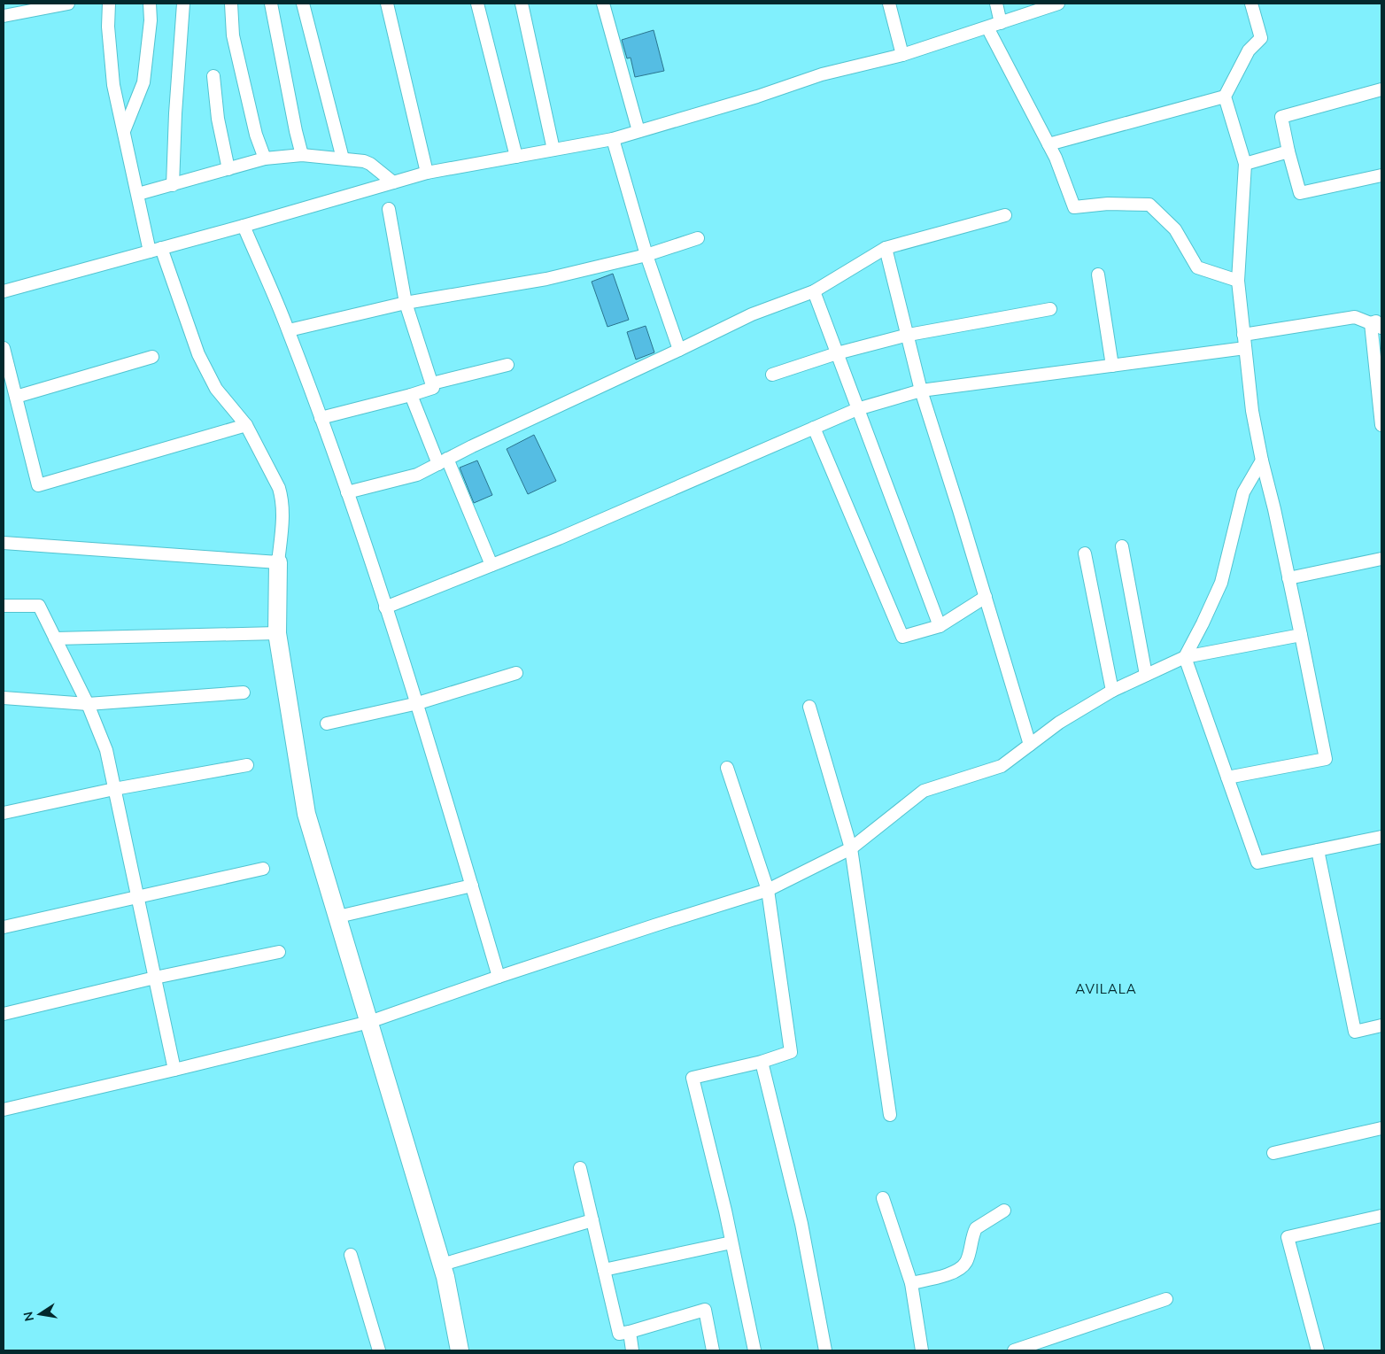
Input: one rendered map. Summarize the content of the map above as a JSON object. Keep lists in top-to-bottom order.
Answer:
{
  "districts": ["AVILALA"],
  "north": "left"
}
